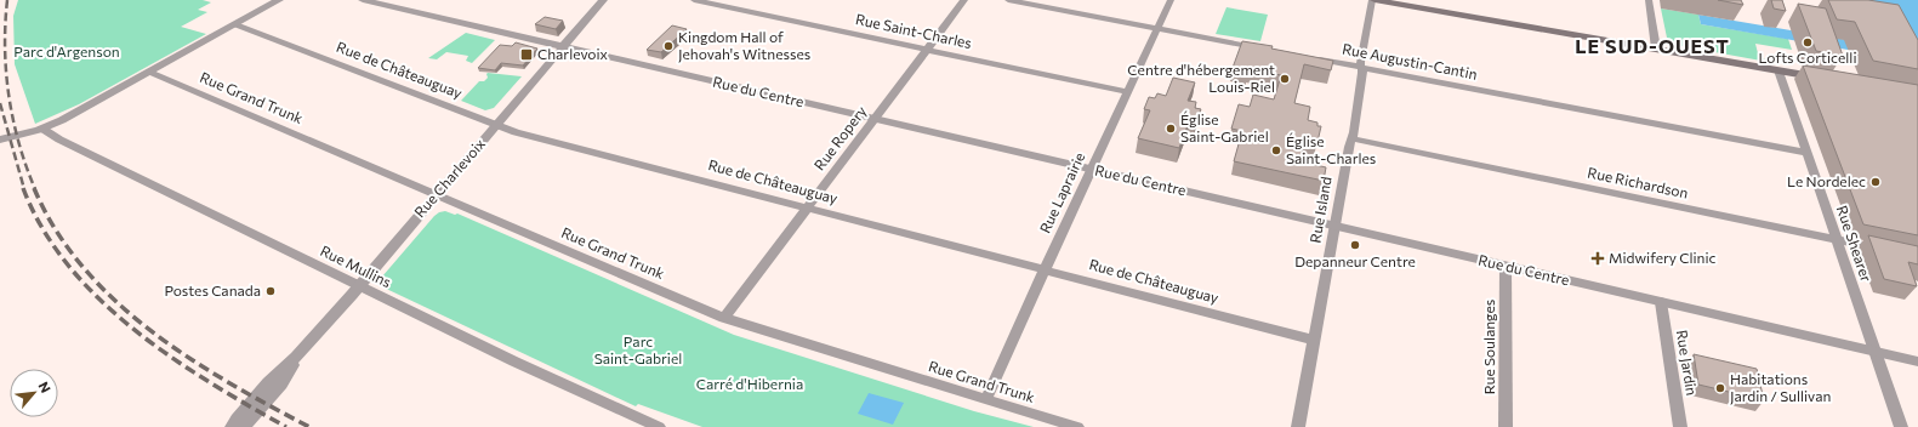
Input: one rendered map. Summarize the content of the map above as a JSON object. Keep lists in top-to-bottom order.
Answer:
{
  "streets": {
    "street": [
      "Rue Saint-Charles",
      "Rue Augustin-Cantin",
      "Rue de Châteauguay",
      "Rue du Centre",
      "Rue Grand Trunk",
      "Rue Ropery",
      "Rue Charlevoix",
      "Rue Richardson",
      "Rue Laprairie",
      "Rue Island",
      "Rue Shearer",
      "Rue Mullins",
      "Rue Soulanges",
      "Rue Jardin"
    ]
  },
  "crossings": [
    ["Rue Saint-Charles", "Rue Ropery"],
    ["Rue Saint-Charles", "Rue Laprairie"],
    ["Rue Augustin-Cantin", "Rue Island"],
    ["Rue Augustin-Cantin", "Rue Shearer"],
    ["Rue de Châteauguay", "Rue Ropery"],
    ["Rue de Châteauguay", "Rue Charlevoix"],
    ["Rue de Châteauguay", "Rue Laprairie"],
    ["Rue de Châteauguay", "Rue Island"],
    ["Rue du Centre", "Rue Ropery"],
    ["Rue du Centre", "Rue Charlevoix"],
    ["Rue du Centre", "Rue Laprairie"],
    ["Rue du Centre", "Rue Island"],
    ["Rue du Centre", "Rue Shearer"],
    ["Rue du Centre", "Rue Soulanges"],
    ["Rue du Centre", "Rue Jardin"],
    ["Rue Grand Trunk", "Rue Ropery"],
    ["Rue Grand Trunk", "Rue Charlevoix"],
    ["Rue Grand Trunk", "Rue Laprairie"],
    ["Rue Charlevoix", "Rue Mullins"],
    ["Rue Richardson", "Rue Island"],
    ["Rue Richardson", "Rue Shearer"]
  ],
  "districts": ["LE SUD-OUEST"],
  "parks": ["Parc d'Argenson", "Parc Saint-Gabriel", "Carré d'Hibernia"],
  "places": {
    "other": [
      "Lofts Corticelli",
      "Kingdom Hall of Jehovah's Witnesses",
      "Centre d'hébergement Louis-Riel",
      "Église Saint-Gabriel",
      "Église Saint-Charles",
      "Le Nordelec",
      "Depanneur Centre",
      "Postes Canada",
      "Habitations Jardin / Sullivan"
    ],
    "transit": ["Charlevoix"],
    "health": ["Midwifery Clinic"]
  },
  "north": "top right"
}
